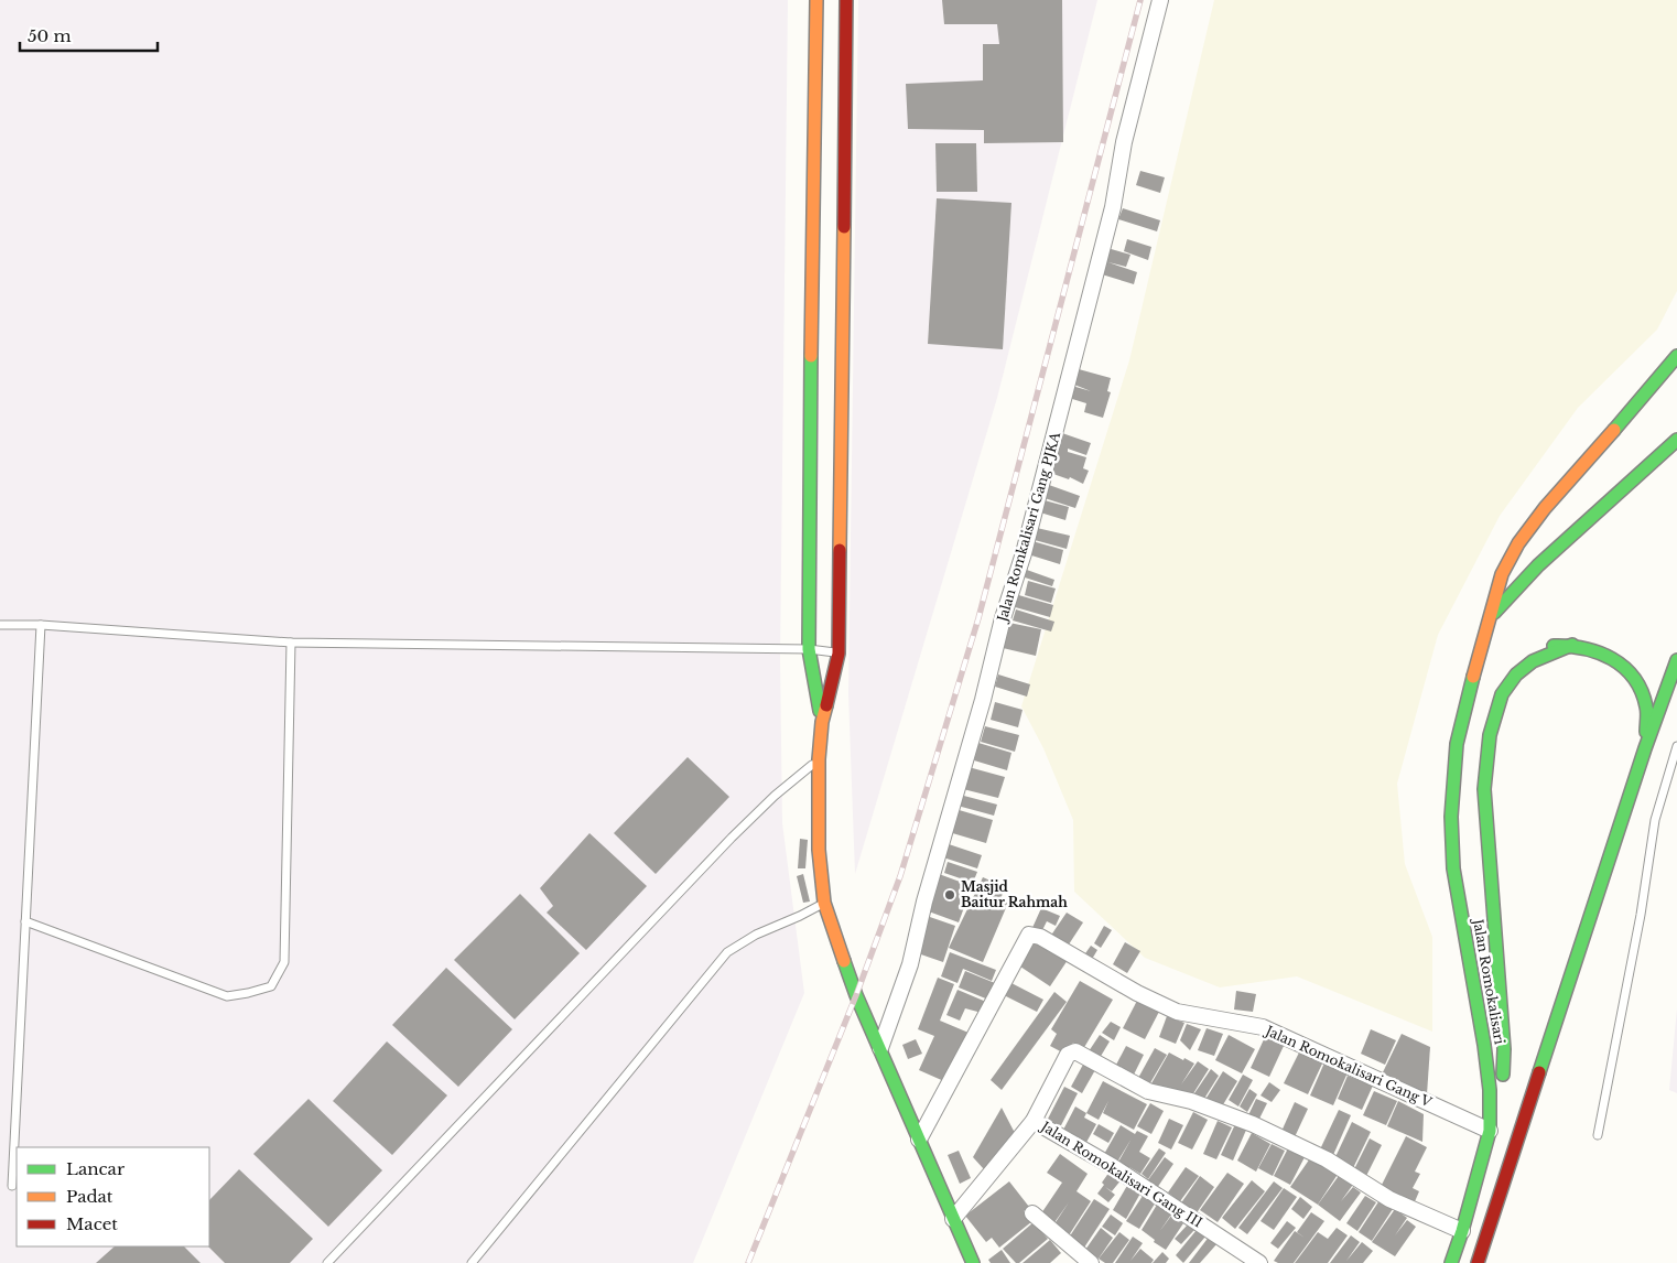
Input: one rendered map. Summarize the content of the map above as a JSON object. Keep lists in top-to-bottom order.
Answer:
{
  "streets": {
    "highway": ["Jalan Romokalisari"],
    "street": ["Jalan Romkalisari Gang PJKA", "Jalan Romokalisari Gang V", "Jalan Romokalisari Gang III"]
  },
  "crossings": [
    ["Jalan Romokalisari", "Jalan Romokalisari Gang V"]
  ],
  "places": ["Masjid Baitur Rahmah"],
  "legend": ["Lancar", "Padat", "Macet"],
  "scale_bar": "50 m"
}
